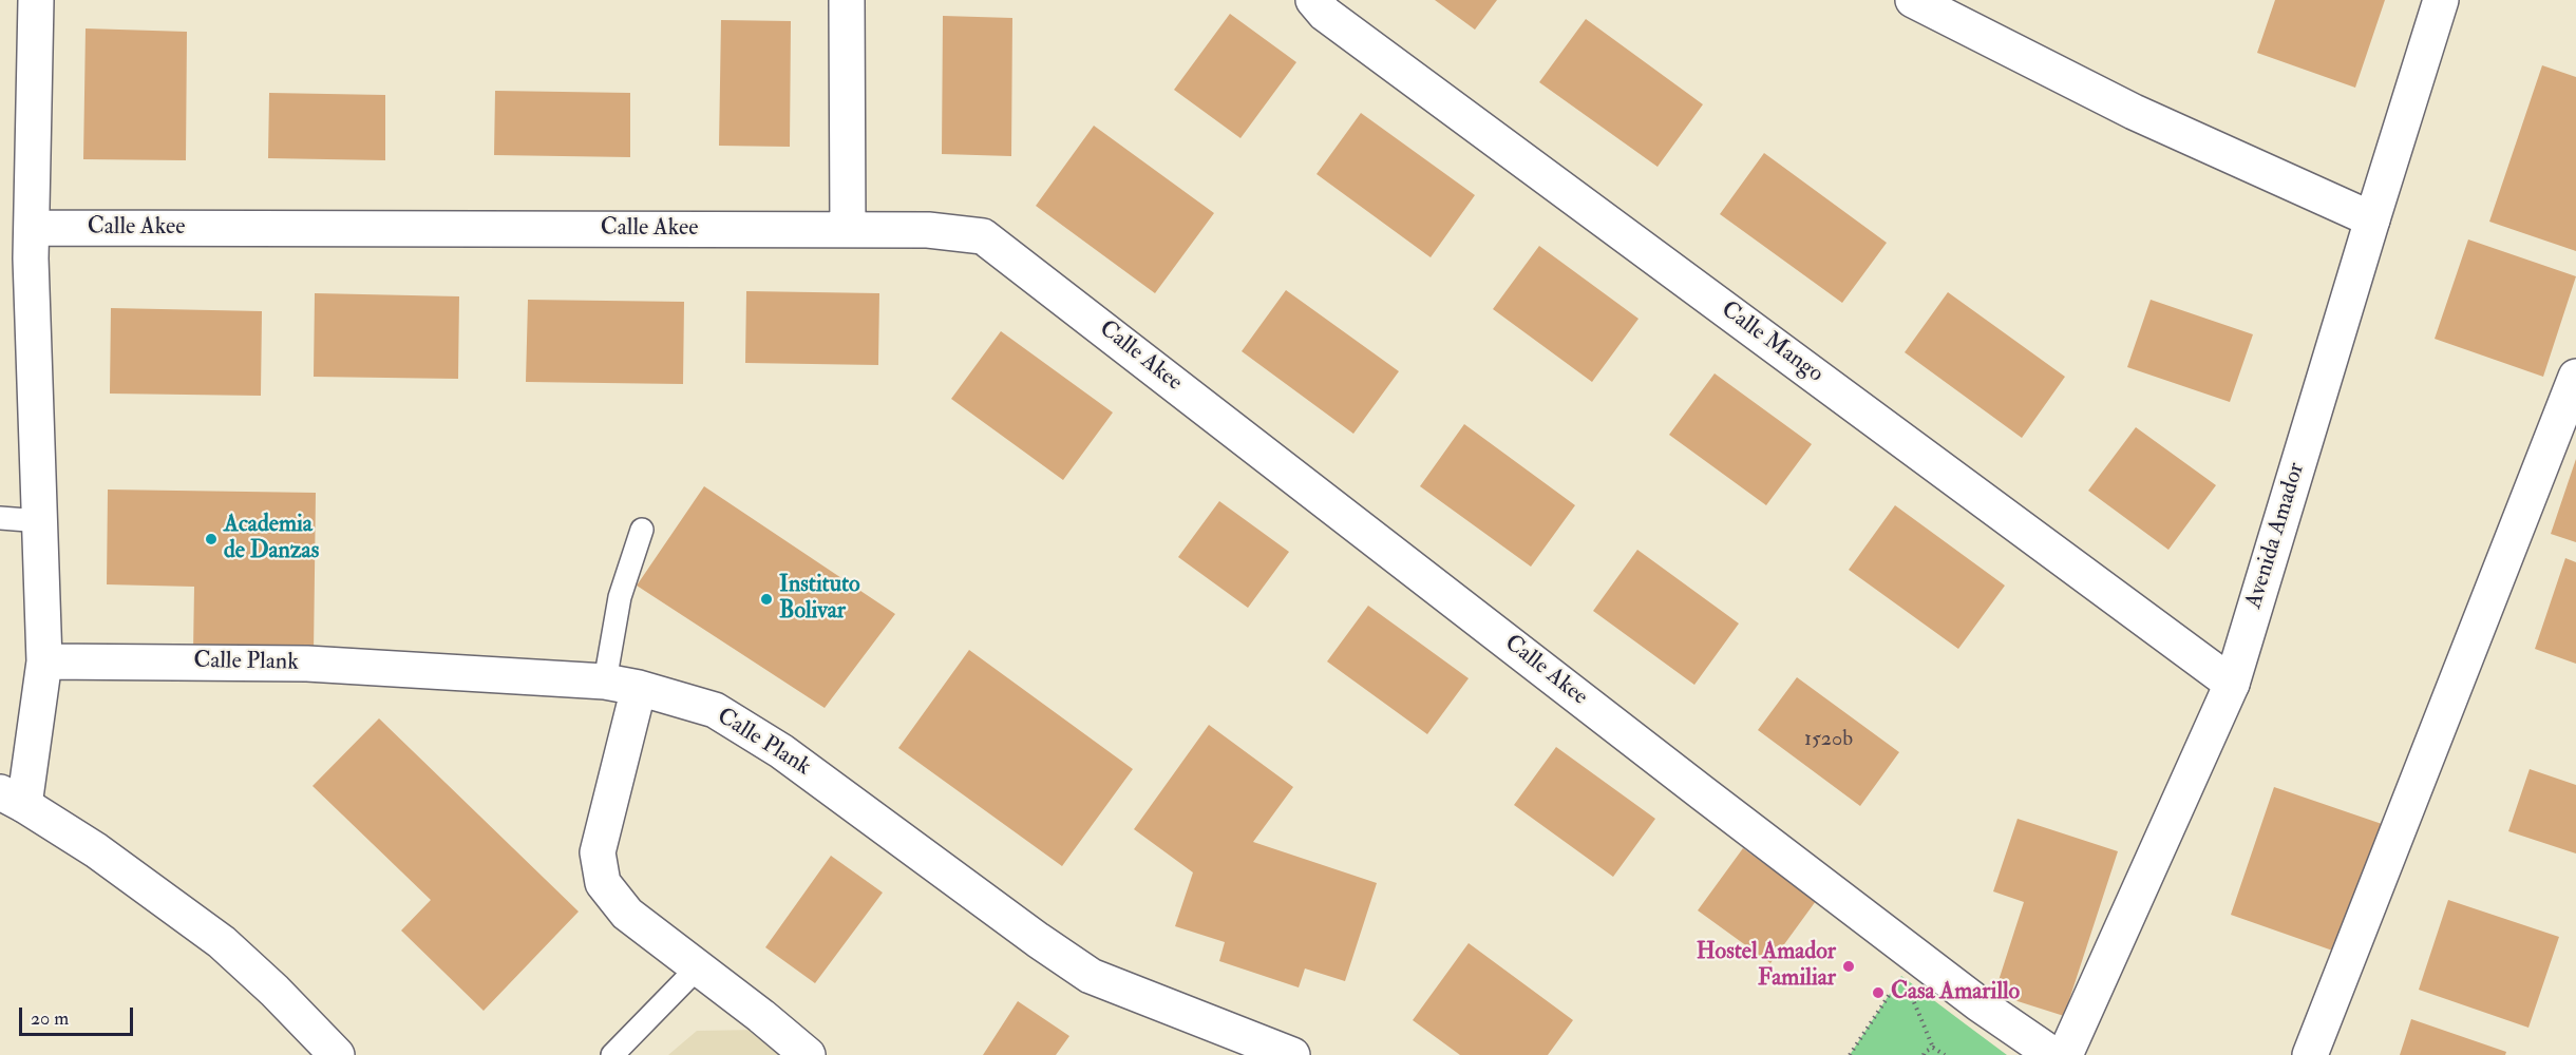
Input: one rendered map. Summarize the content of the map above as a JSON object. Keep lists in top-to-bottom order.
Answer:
{
  "streets": {
    "main road": [
      "Calle Akee",
      "Calle Mango",
      "Avenida Amador",
      "Calle Plank"
    ]
  },
  "crossings": [
    ["Calle Mango", "Avenida Amador"]
  ],
  "places": [
    "Academia de Danzas",
    "Instituto Bolivar",
    "Hostel Amador Familiar",
    "Casa Amarillo"
  ],
  "house_numbers": ["1520b"],
  "scale_bar": "20 m"
}
